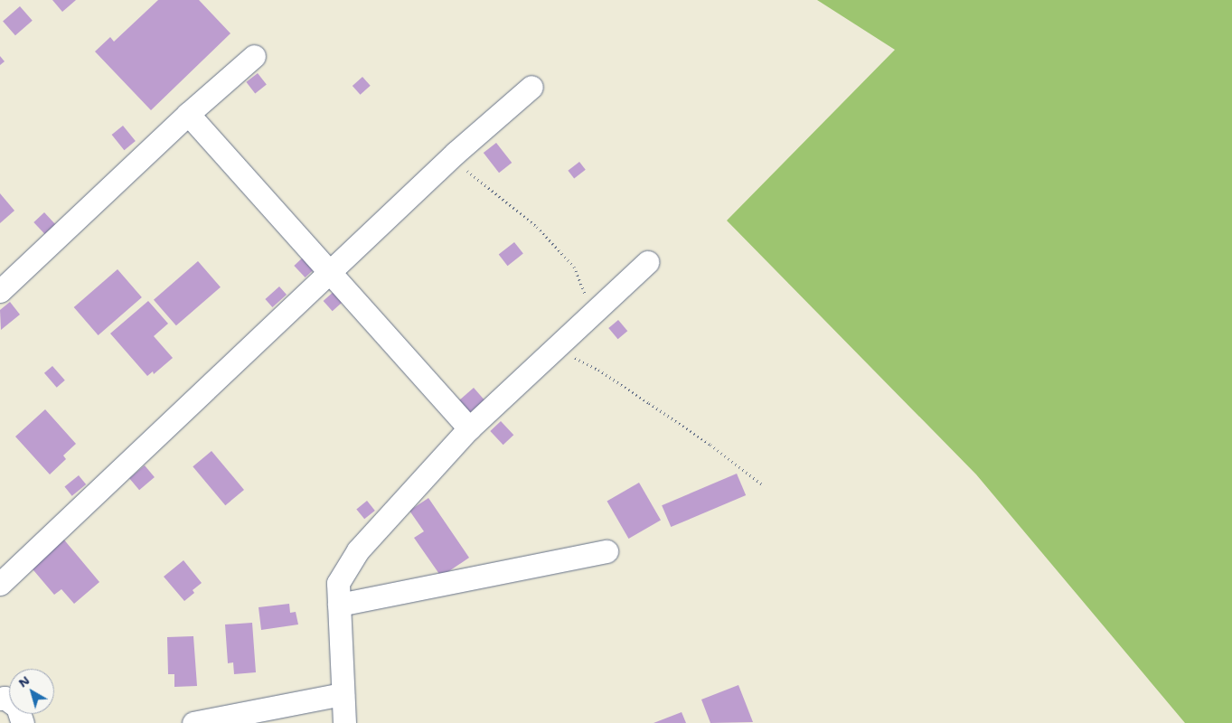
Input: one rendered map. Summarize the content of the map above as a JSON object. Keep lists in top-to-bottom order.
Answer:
{
  "north": "top left"
}
